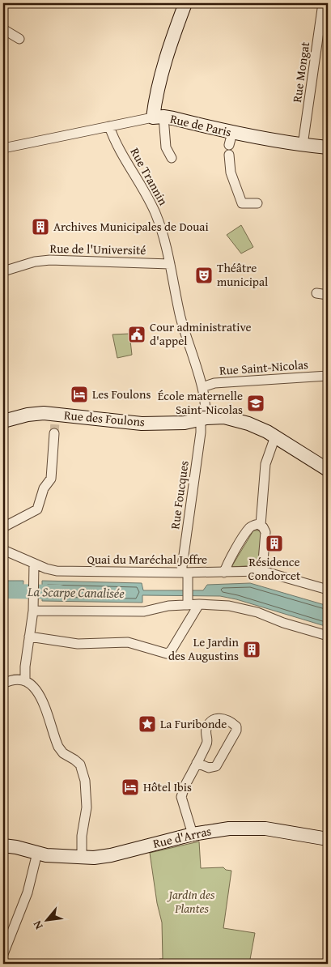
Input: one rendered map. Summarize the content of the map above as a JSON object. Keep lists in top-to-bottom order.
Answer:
{
  "streets": {
    "street": [
      "Rue Mongat",
      "Rue de Paris",
      "Rue Trannin",
      "Rue de l'Université",
      "Rue Saint-Nicolas",
      "Rue des Foulons",
      "Rue Foucques",
      "Quai du Maréchal Joffre",
      "Rue d'Arras"
    ]
  },
  "crossings": [
    ["Rue Mongat", "Rue de Paris"],
    ["Rue de Paris", "Rue Trannin"],
    ["Rue Trannin", "Rue de l'Université"],
    ["Rue Trannin", "Rue Saint-Nicolas"],
    ["Rue Trannin", "Rue Foucques"],
    ["Rue Saint-Nicolas", "Rue Foucques"],
    ["Rue des Foulons", "Rue Foucques"],
    ["Rue Foucques", "Quai du Maréchal Joffre"]
  ],
  "water": ["La Scarpe Canalisée"],
  "parks": ["Jardin des Plantes"],
  "places": {
    "building": ["Archives Municipales de Douai", "Résidence Condorcet", "Le Jardin des Augustins"],
    "theatre": ["Théâtre municipal"],
    "public building": ["Cour administrative d'appel"],
    "hotel": ["Les Foulons", "Hôtel Ibis"],
    "school or university": ["École maternelle Saint-Nicolas"],
    "place": ["La Furibonde"]
  },
  "north": "bottom left"
}
